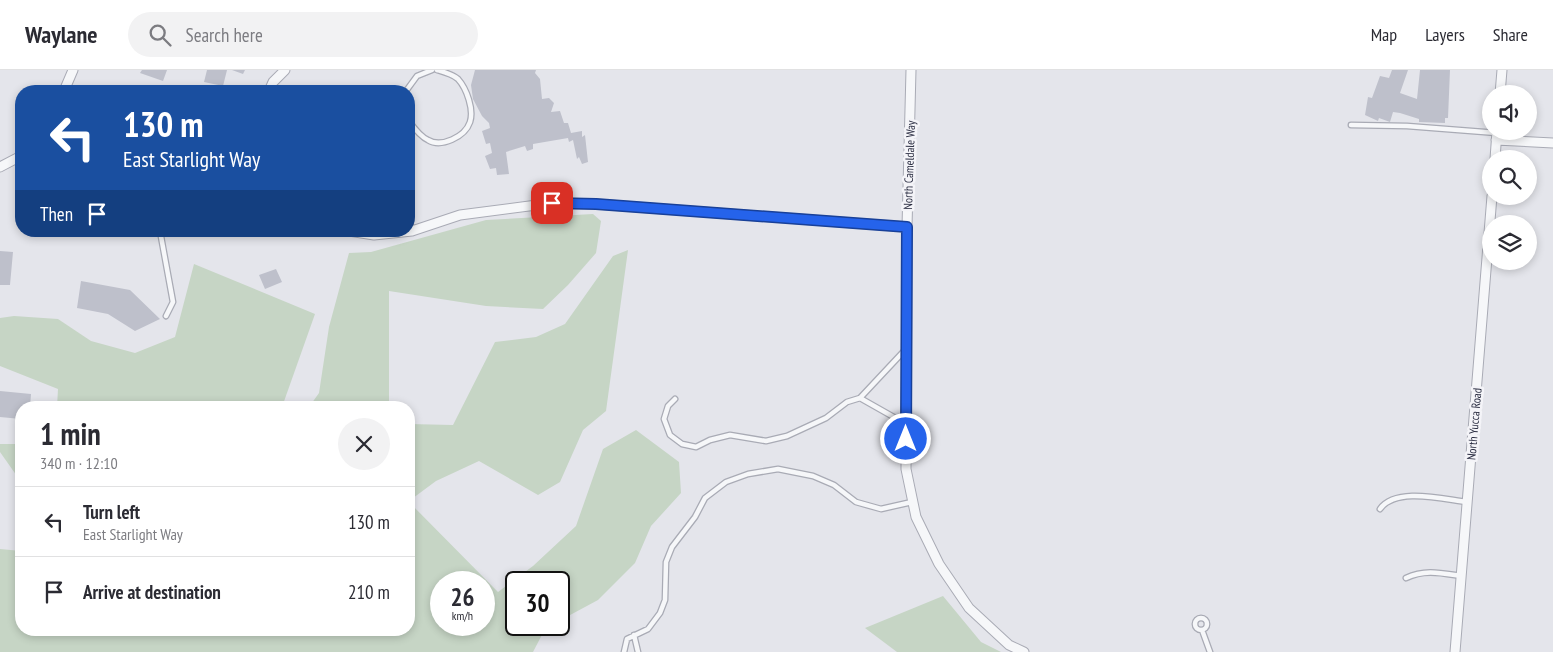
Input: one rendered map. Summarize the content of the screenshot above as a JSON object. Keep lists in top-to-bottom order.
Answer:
{
  "streets": {
    "street": ["North Cameldale Way", "North Yucca Road"]
  },
  "page": {
    "header": "Waylane",
    "search": "Search here",
    "nav": ["Map", "Layers", "Share"],
    "turn": ["130 m", "East Starlight Way"],
    "then": "Then",
    "heading": ["1 min", "340 m · 12:10"],
    "list": [
      {
        "name": "Turn left",
        "note": "East Starlight Way",
        "value": "130 m"
      },
      {
        "name": "Arrive at destination",
        "value": "210 m"
      }
    ],
    "speed": "26 km/h",
    "limit": "30"
  }
}
